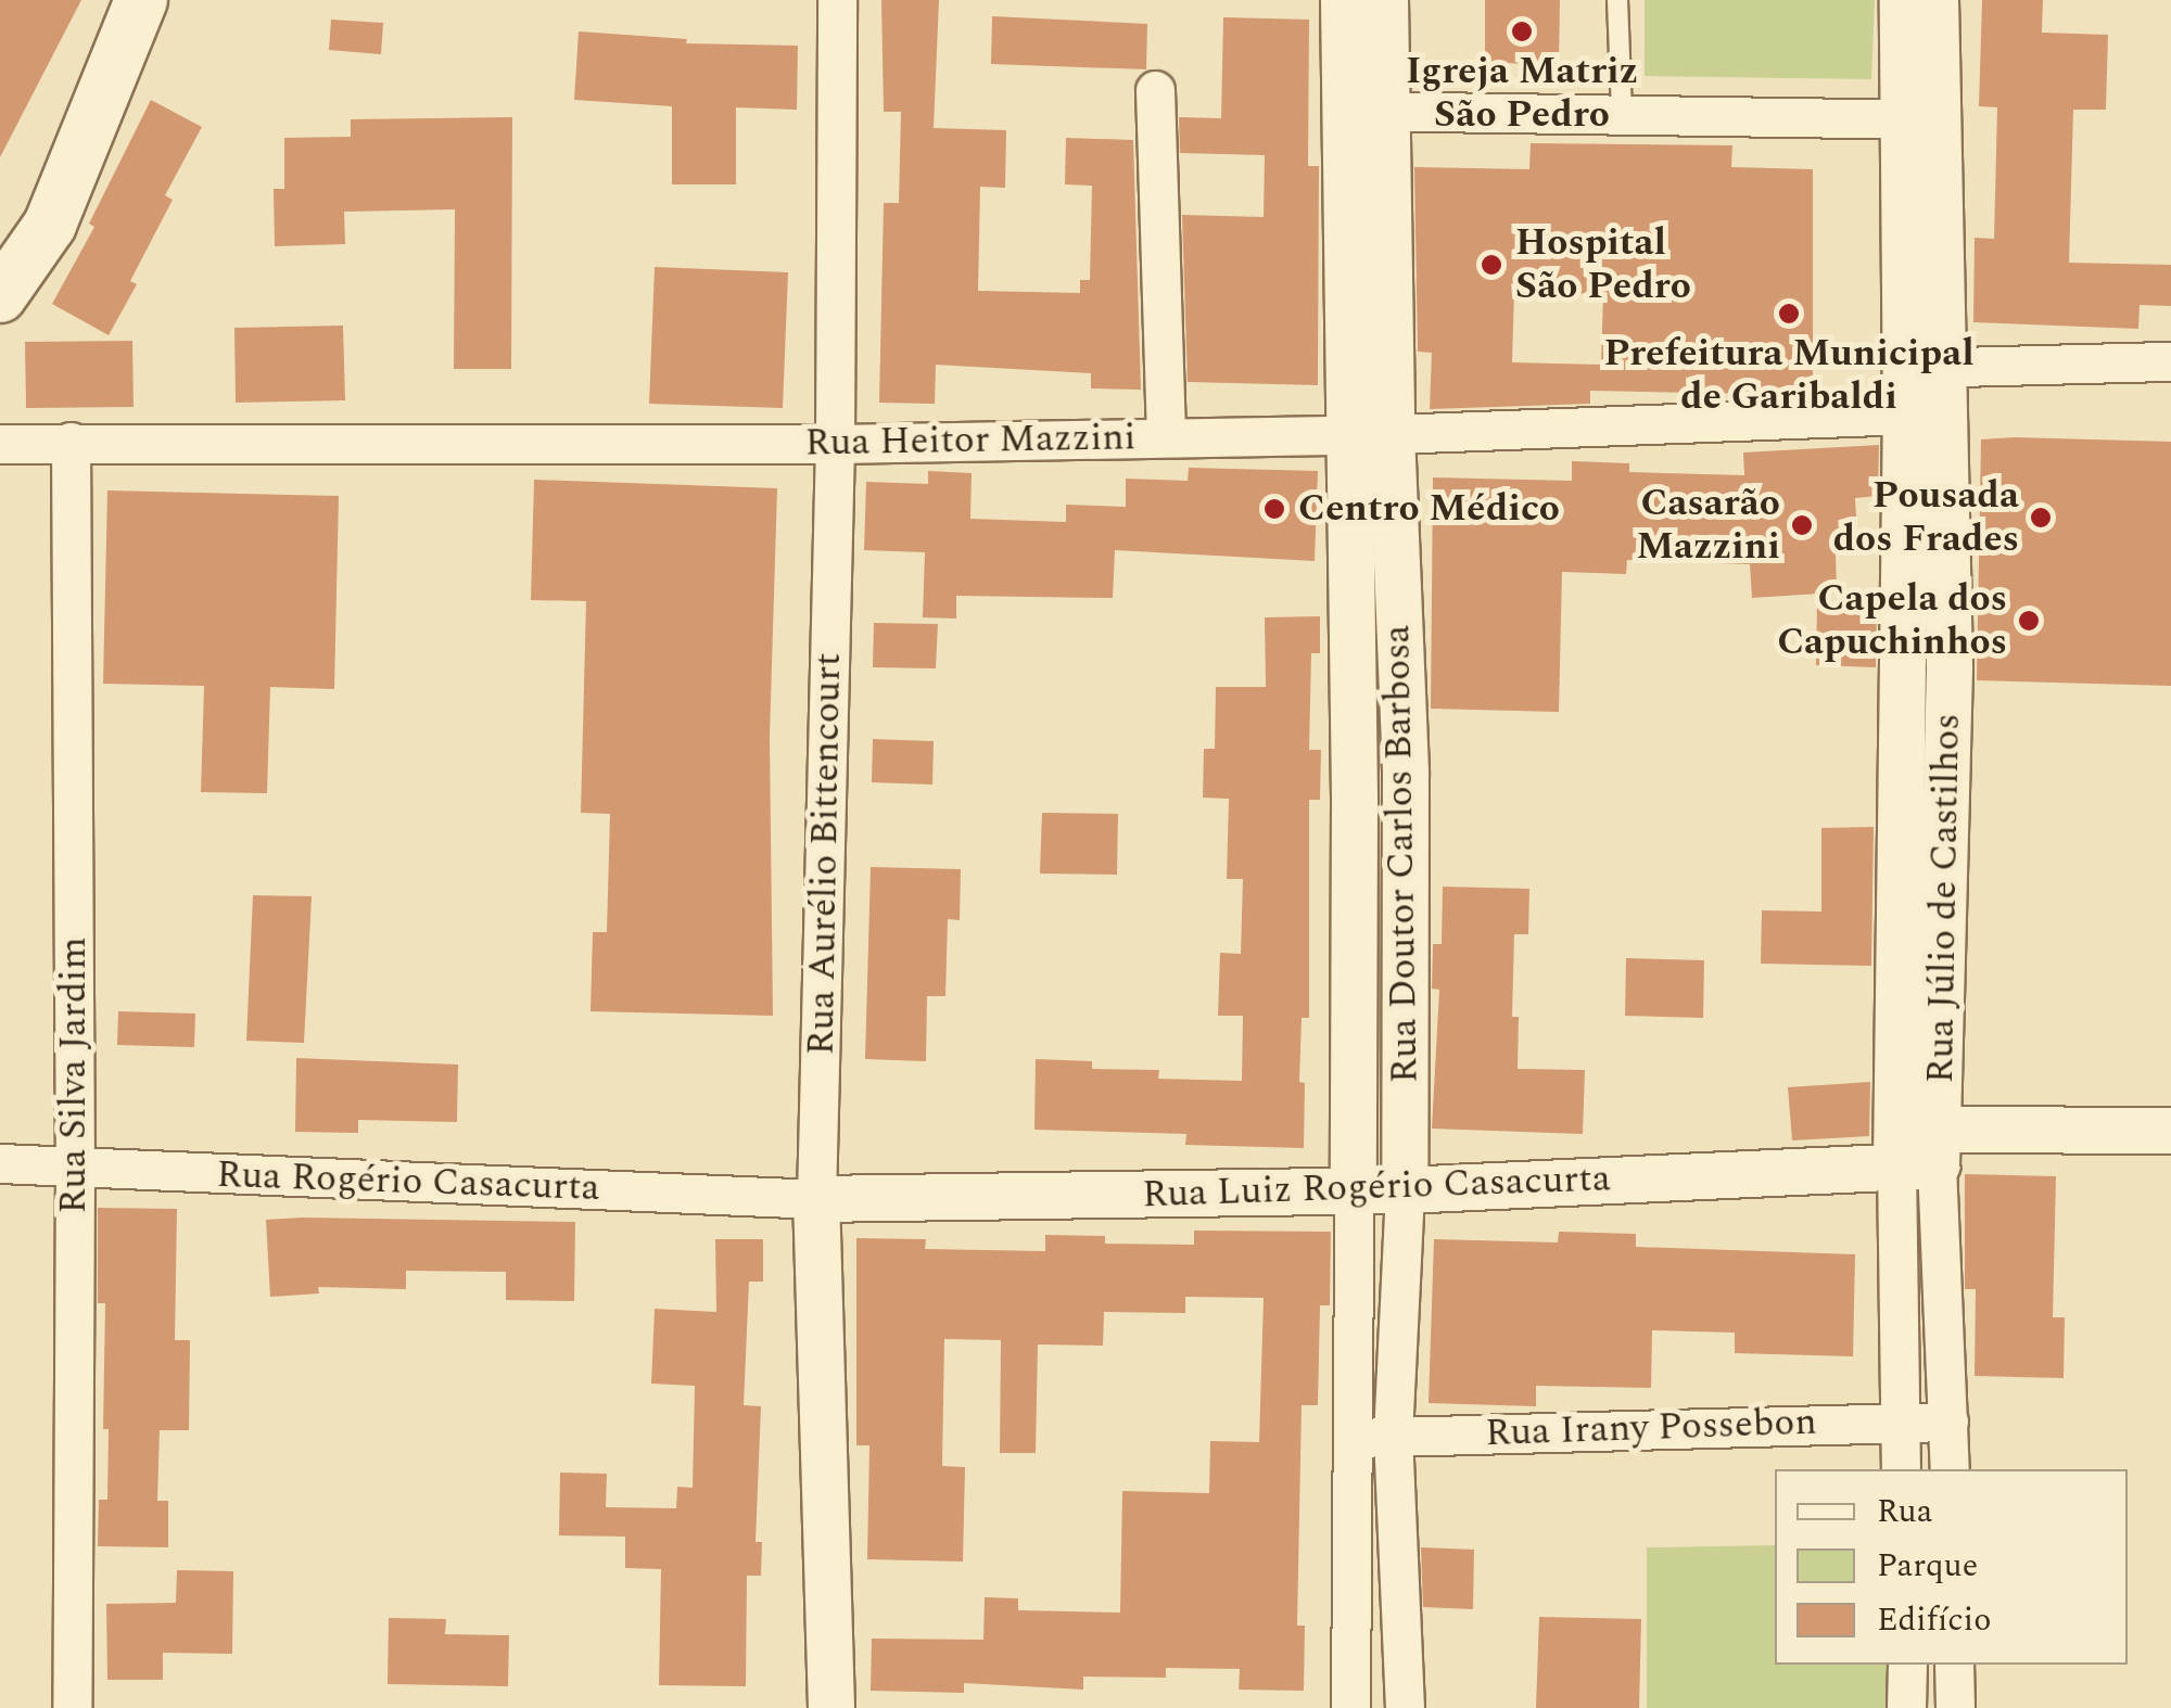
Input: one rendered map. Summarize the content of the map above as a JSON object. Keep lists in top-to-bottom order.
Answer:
{
  "streets": {
    "street": [
      "Rua Heitor Mazzini",
      "Rua Aurélio Bittencourt",
      "Rua Doutor Carlos Barbosa",
      "Rua Júlio de Castilhos",
      "Rua Silva Jardim",
      "Rua Rogério Casacurta",
      "Rua Luiz Rogério Casacurta",
      "Rua Irany Possebon"
    ]
  },
  "crossings": [
    ["Rua Heitor Mazzini", "Rua Aurélio Bittencourt"],
    ["Rua Heitor Mazzini", "Rua Doutor Carlos Barbosa"],
    ["Rua Heitor Mazzini", "Rua Júlio de Castilhos"],
    ["Rua Heitor Mazzini", "Rua Silva Jardim"],
    ["Rua Aurélio Bittencourt", "Rua Rogério Casacurta"],
    ["Rua Aurélio Bittencourt", "Rua Luiz Rogério Casacurta"],
    ["Rua Doutor Carlos Barbosa", "Rua Luiz Rogério Casacurta"],
    ["Rua Doutor Carlos Barbosa", "Rua Irany Possebon"],
    ["Rua Júlio de Castilhos", "Rua Luiz Rogério Casacurta"],
    ["Rua Júlio de Castilhos", "Rua Irany Possebon"],
    ["Rua Silva Jardim", "Rua Rogério Casacurta"],
    ["Rua Rogério Casacurta", "Rua Luiz Rogério Casacurta"]
  ],
  "places": [
    "Igreja Matriz São Pedro",
    "Hospital São Pedro",
    "Prefeitura Municipal de Garibaldi",
    "Centro Médico",
    "Pousada dos Frades",
    "Casarão Mazzini",
    "Capela dos Capuchinhos"
  ],
  "legend": ["Rua", "Parque", "Edifício"]
}
